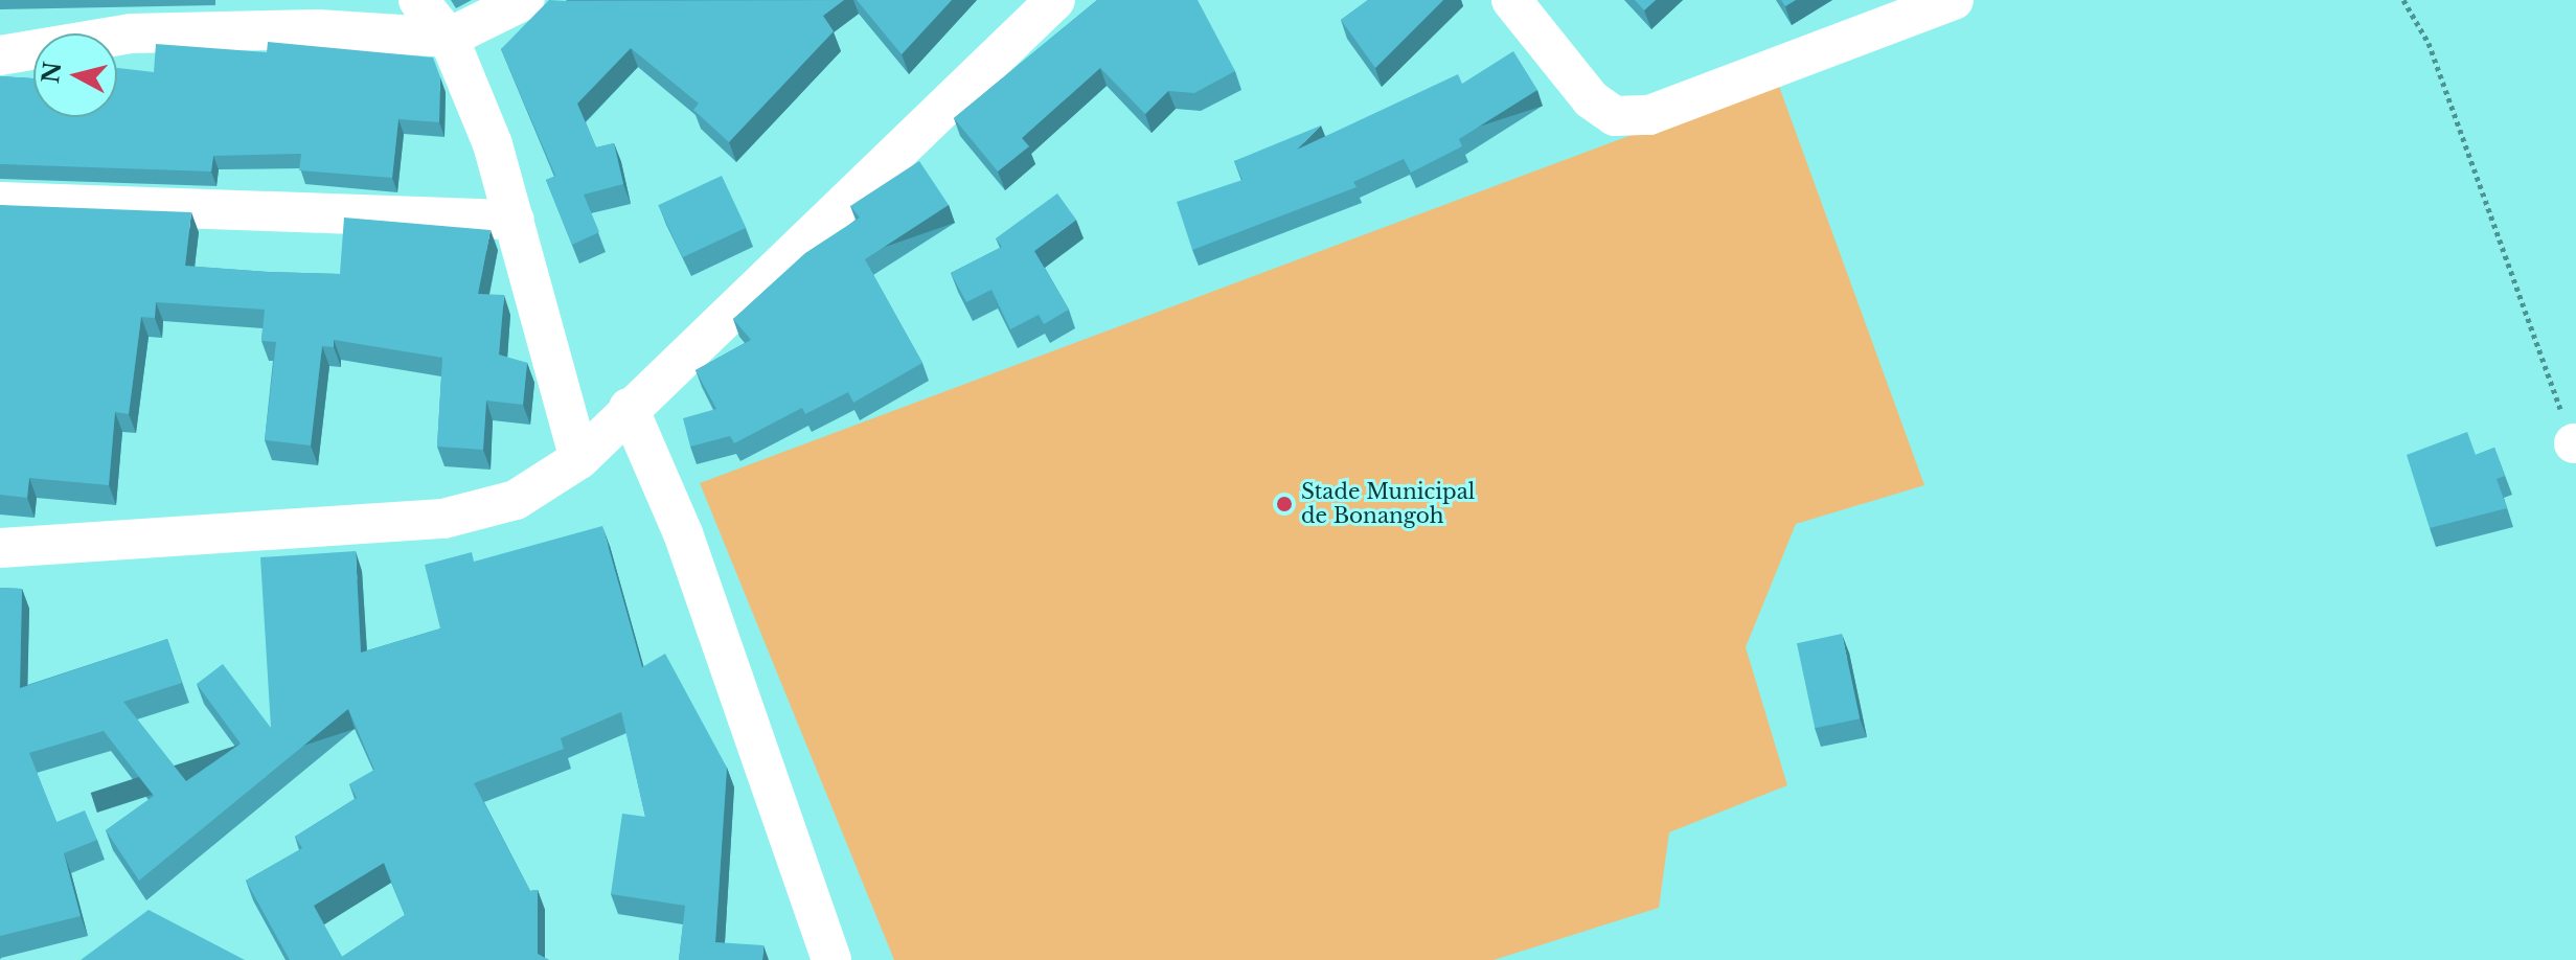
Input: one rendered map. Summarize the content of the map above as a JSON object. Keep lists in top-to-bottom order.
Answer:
{
  "places": ["Stade Municipal de Bonangoh"],
  "north": "left"
}
